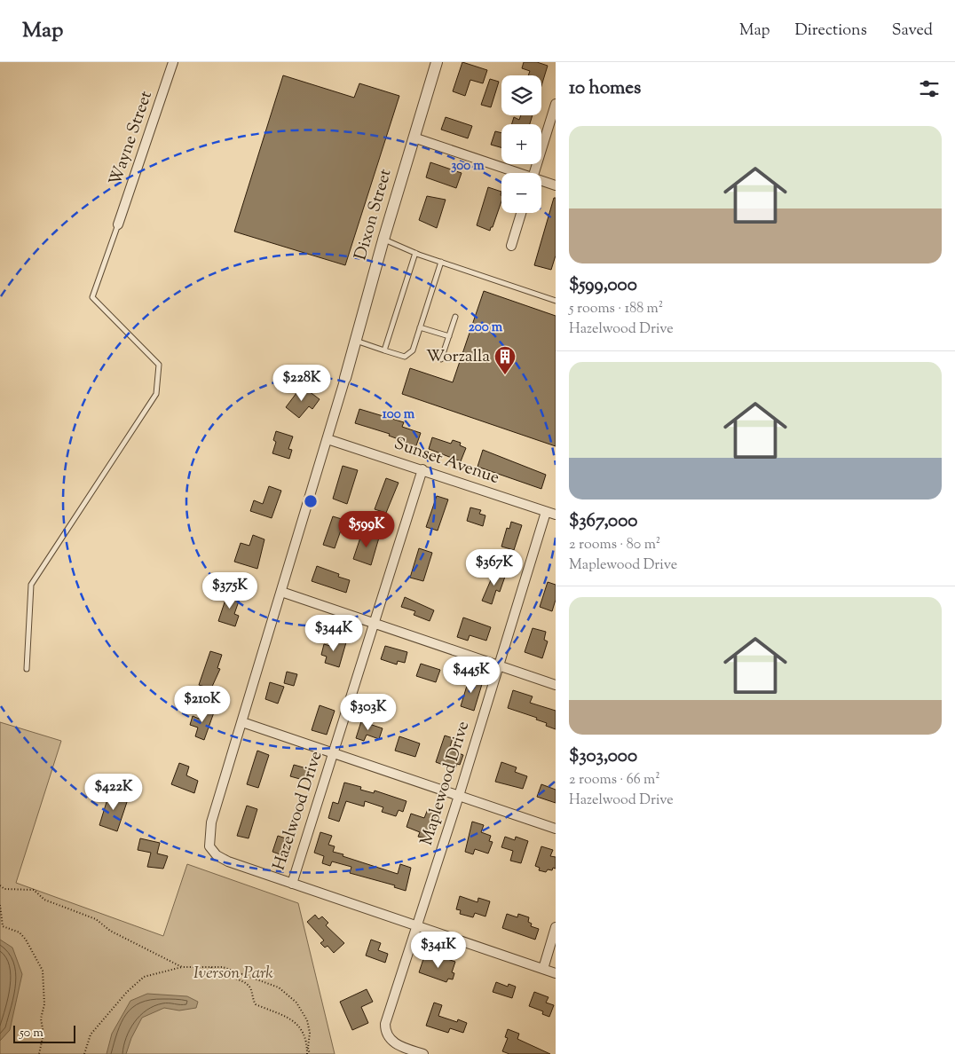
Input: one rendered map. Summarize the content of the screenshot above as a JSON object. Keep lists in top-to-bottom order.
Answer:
{
  "streets": {
    "street": [
      "Wayne Street",
      "Dixon Street",
      "Sunset Avenue",
      "Maplewood Drive",
      "Hazelwood Drive"
    ]
  },
  "crossings": [
    ["Sunset Avenue", "Maplewood Drive"],
    ["Sunset Avenue", "Hazelwood Drive"]
  ],
  "parks": ["Iverson Park"],
  "places": {
    "building": ["Worzalla"]
  },
  "scale_bar": "50 m",
  "page": {
    "header": "Map",
    "nav": ["Map", "Directions", "Saved"],
    "heading": "10 homes",
    "map_buttons": ["+", "−"],
    "list": [
      {
        "name": "$599,000",
        "note": "5 rooms · 188 m² · Hazelwood Drive"
      },
      {
        "name": "$367,000",
        "note": "2 rooms · 80 m² · Maplewood Drive"
      },
      {
        "name": "$303,000",
        "note": "2 rooms · 66 m² · Hazelwood Drive"
      }
    ],
    "price": [
      "$228K",
      "$599K",
      "$367K",
      "$375K",
      "$344K",
      "$445K",
      "$210K",
      "$303K",
      "$422K",
      "$341K"
    ],
    "scale": "50 m"
  },
  "rings": ["300 m", "200 m", "100 m"]
}
